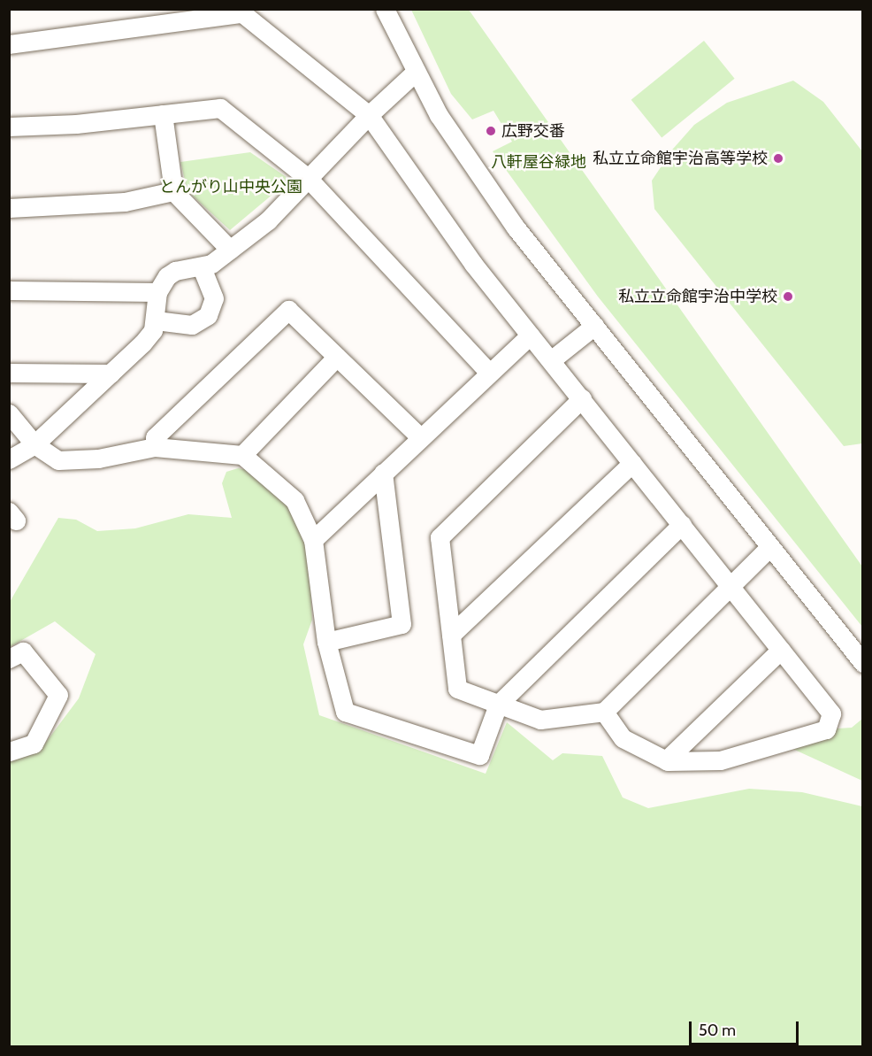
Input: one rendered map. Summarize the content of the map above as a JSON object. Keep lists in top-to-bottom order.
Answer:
{
  "parks": ["八軒屋谷緑地", "とんがり山中央公園"],
  "places": ["広野交番", "私立立命館宇治高等学校", "私立立命館宇治中学校"],
  "scale_bar": "50 m"
}
